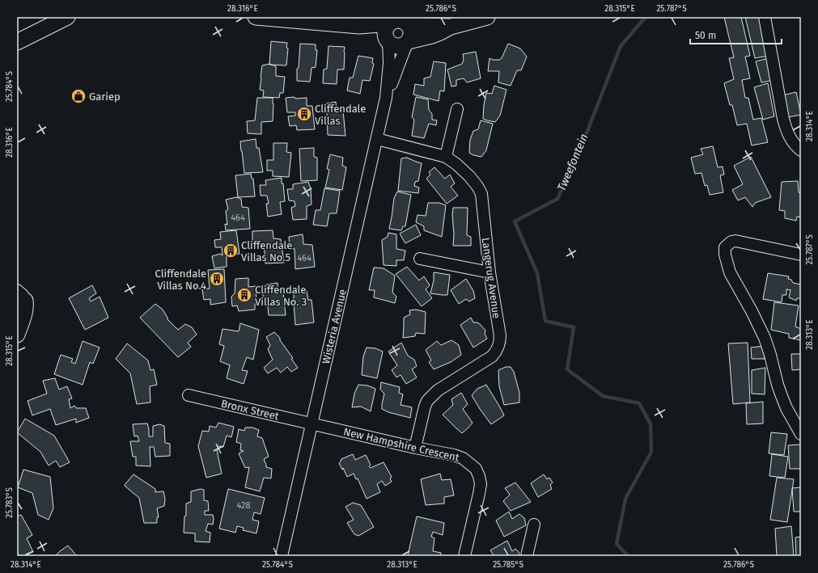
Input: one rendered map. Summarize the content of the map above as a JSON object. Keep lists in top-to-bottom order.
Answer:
{
  "streets": {
    "street": [
      "Langerug Avenue",
      "Wisteria Avenue",
      "Bronx Street",
      "New Hampshire Crescent"
    ]
  },
  "crossings": [
    ["Langerug Avenue", "Wisteria Avenue"],
    ["Langerug Avenue", "New Hampshire Crescent"],
    ["Wisteria Avenue", "Bronx Street"],
    ["Wisteria Avenue", "New Hampshire Crescent"],
    ["Bronx Street", "New Hampshire Crescent"]
  ],
  "water": ["Tweefontein"],
  "places": {
    "shop": ["Gariep"],
    "building": [
      "Cliffendale Villas",
      "Cliffendale Villas No.5",
      "Cliffendale Villas No.4",
      "Cliffendale Villas No. 3"
    ]
  },
  "house_numbers": ["464", "464", "428"],
  "scale_bar": "50 m",
  "coordinates": [
    "28.316°E",
    "25.786°S",
    "28.315°E",
    "25.787°S",
    "25.784°S",
    "28.314°E",
    "28.313°E",
    "25.783°S",
    "25.785°S"
  ]
}
